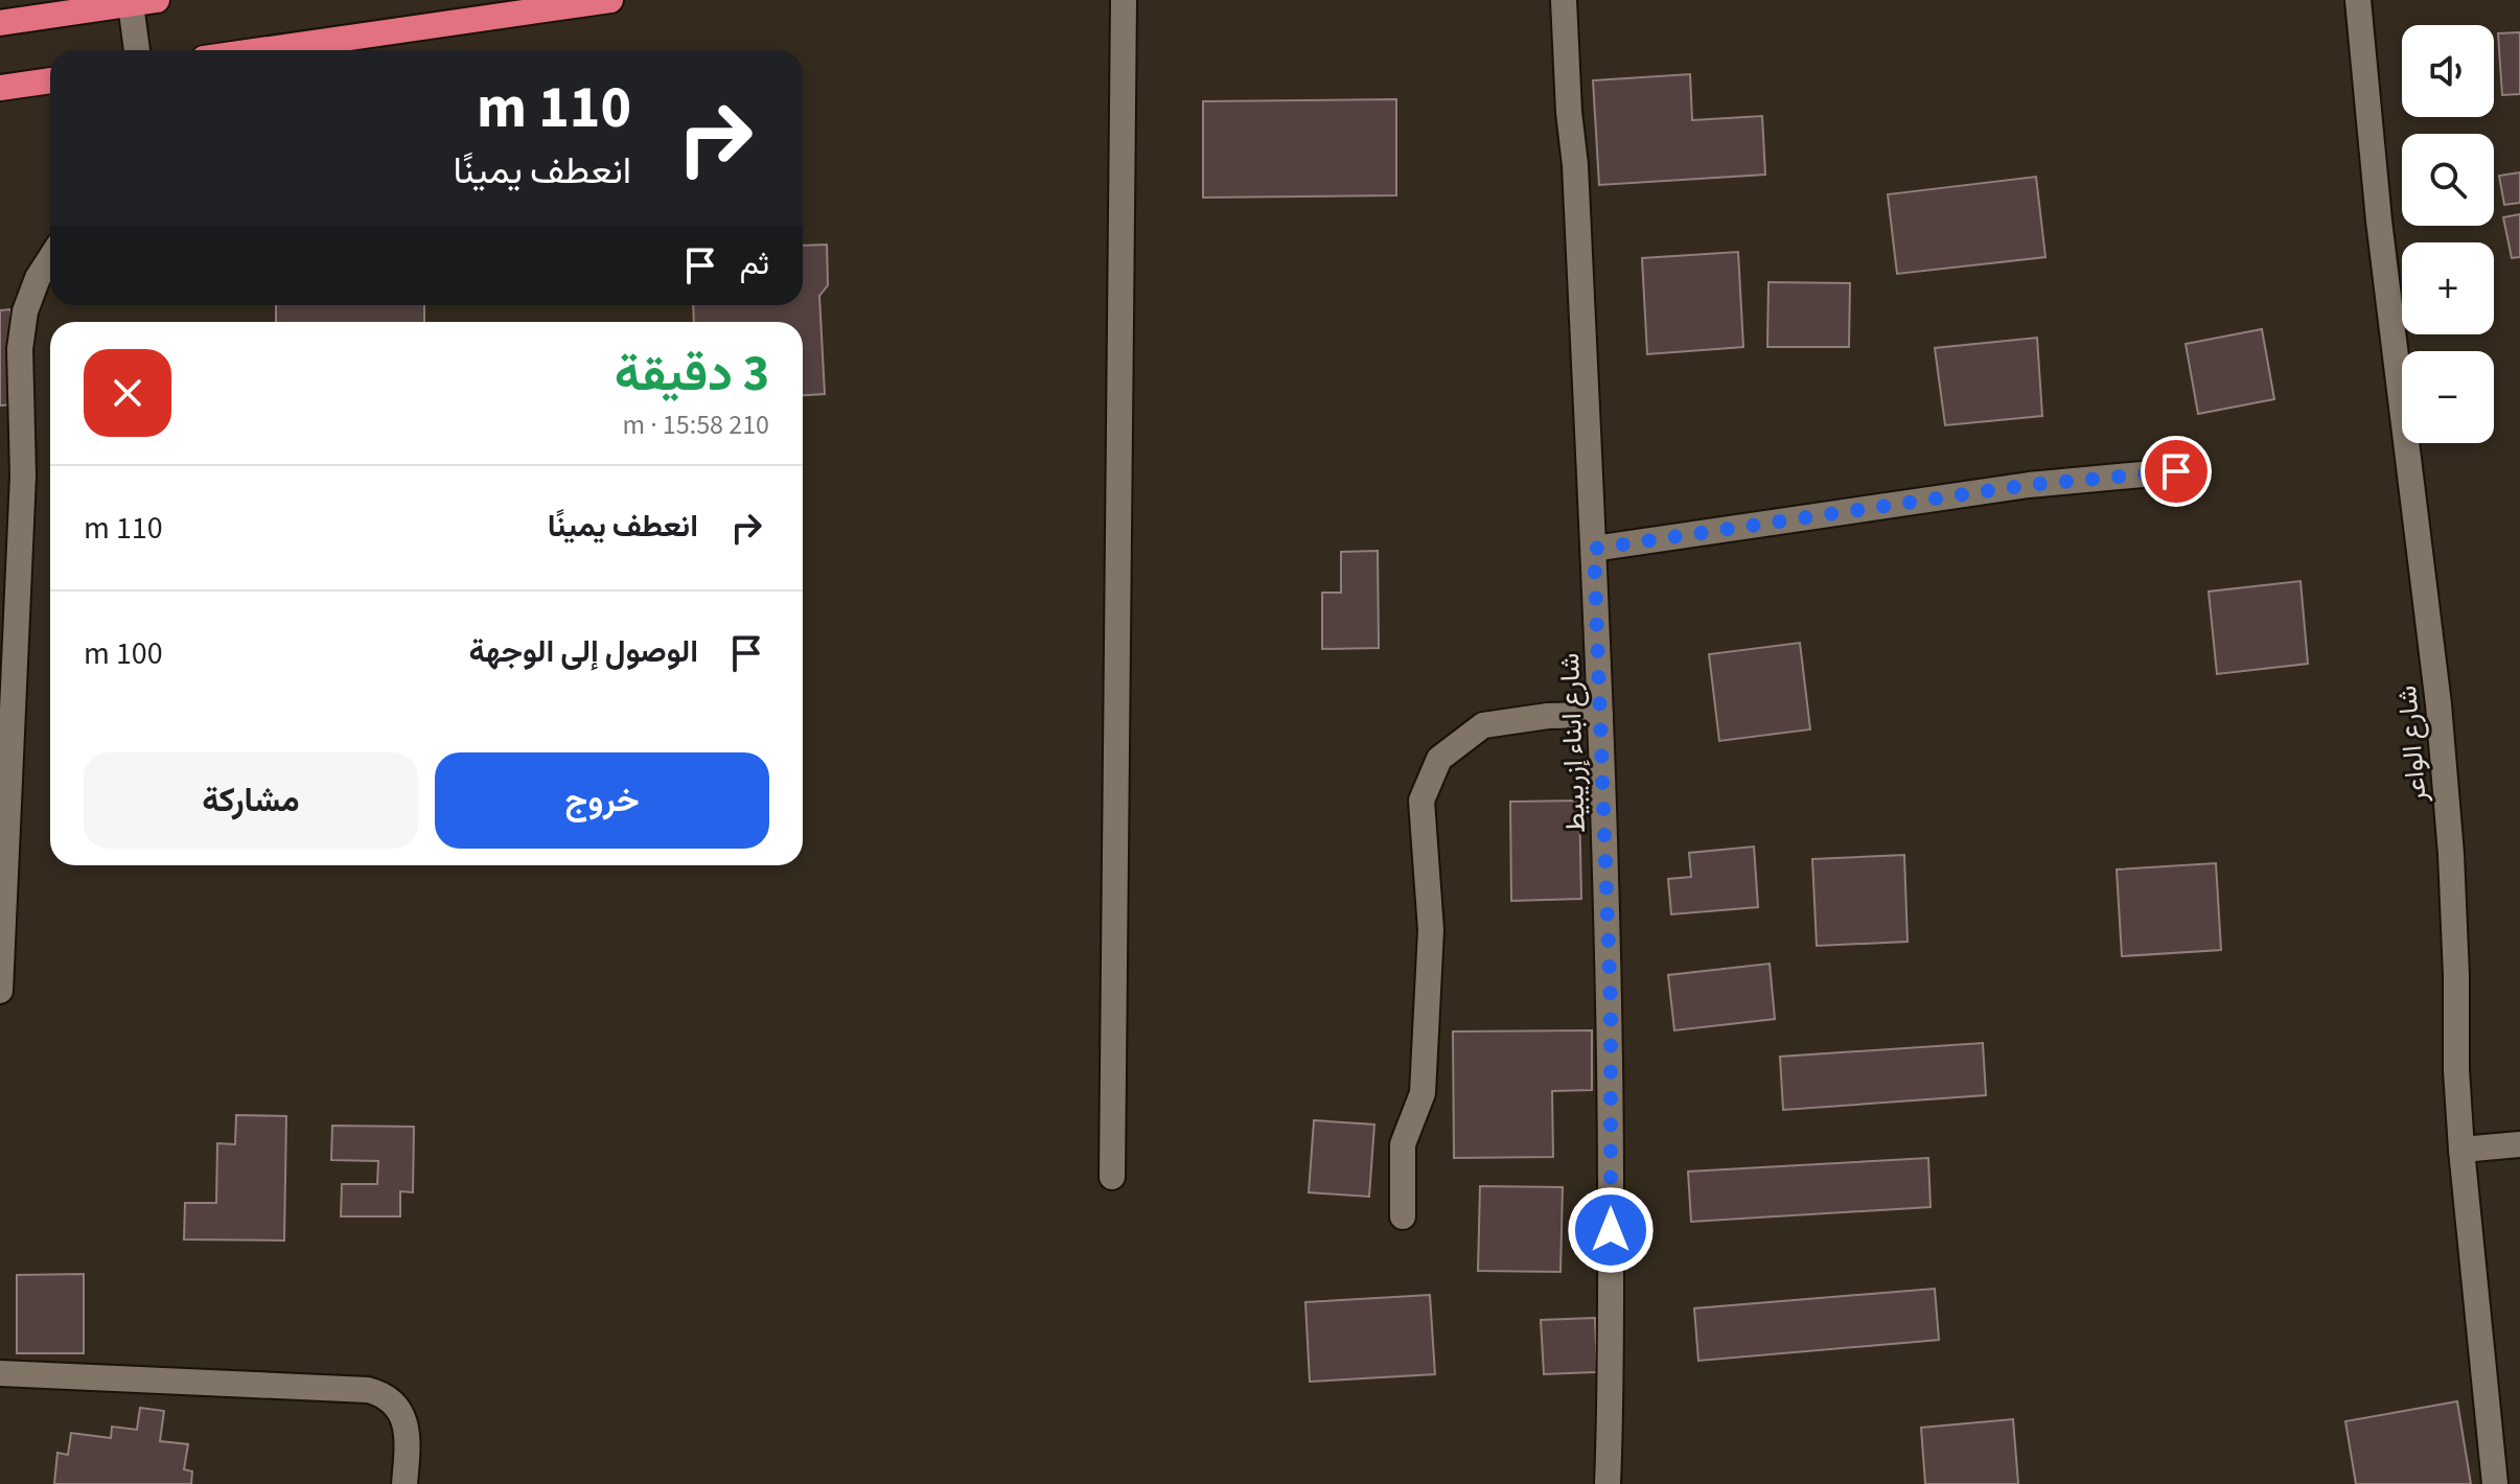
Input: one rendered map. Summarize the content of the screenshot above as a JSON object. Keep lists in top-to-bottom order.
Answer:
{
  "streets": {
    "street": ["شارع ابناء إزريبيط", "شارع الواعر"]
  },
  "page": {
    "map_buttons": ["+", "−"],
    "turn": ["110 m", "انعطف يمينًا"],
    "then": "ثم",
    "heading": ["3 دقيقة", "210 m · 15:58"],
    "list": [
      {
        "name": "انعطف يمينًا",
        "value": "110 m"
      },
      {
        "name": "الوصول إلى الوجهة",
        "value": "100 m"
      }
    ],
    "buttons": ["خروج", "مشاركة"]
  }
}
